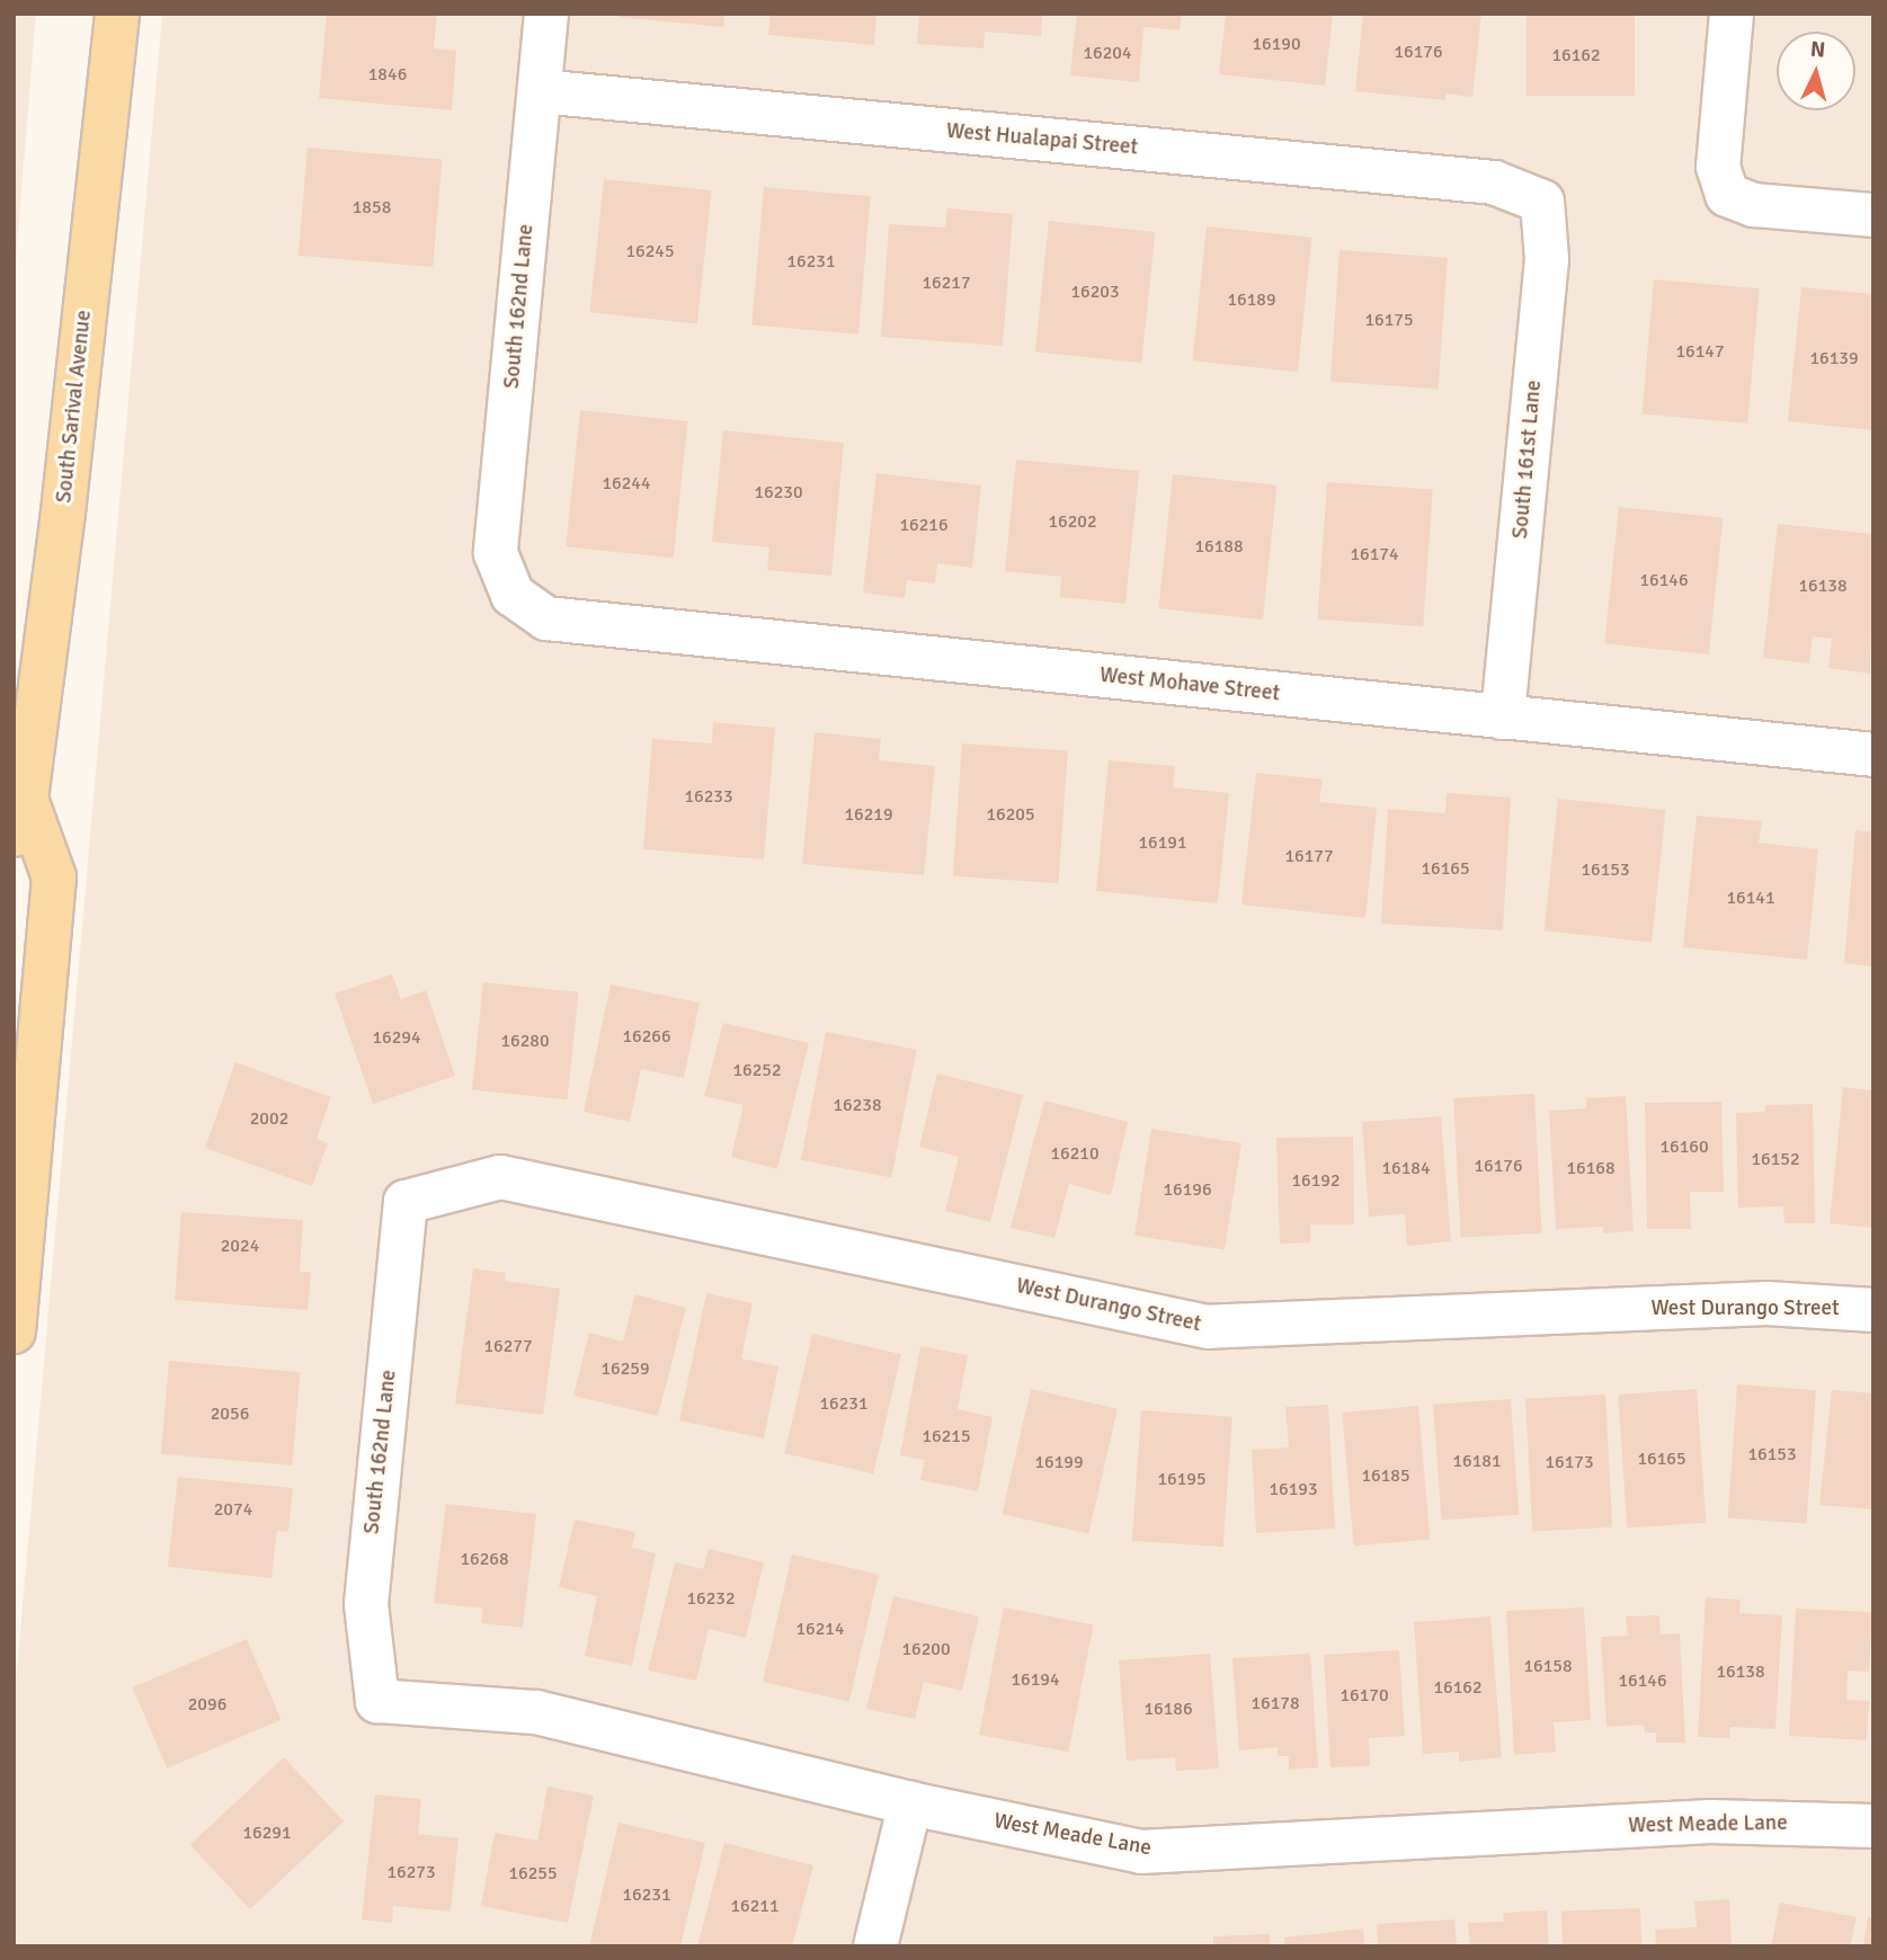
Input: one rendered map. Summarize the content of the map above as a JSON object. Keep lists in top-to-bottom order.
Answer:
{
  "streets": {
    "main road": ["South Sarival Avenue"],
    "street": [
      "West Hualapai Street",
      "South 162nd Lane",
      "South 161st Lane",
      "West Mohave Street",
      "West Durango Street",
      "West Meade Lane"
    ]
  },
  "crossings": [
    ["West Hualapai Street", "South 162nd Lane"],
    ["West Hualapai Street", "South 161st Lane"],
    ["South 162nd Lane", "West Mohave Street"],
    ["South 162nd Lane", "West Durango Street"],
    ["South 162nd Lane", "West Meade Lane"],
    ["South 161st Lane", "West Mohave Street"]
  ],
  "house_numbers": [
    "16190",
    "16176",
    "16204",
    "16162",
    "1846",
    "1858",
    "16245",
    "16231",
    "16217",
    "16203",
    "16189",
    "16175",
    "16147",
    "16139",
    "16244",
    "16230",
    "16202",
    "16216",
    "16188",
    "16174",
    "16146",
    "16138",
    "16233",
    "16219",
    "16205",
    "16191",
    "16177",
    "16165",
    "16153",
    "16141",
    "16266",
    "16294",
    "16280",
    "16252",
    "16238",
    "2002",
    "16160",
    "16210",
    "16152",
    "16176",
    "16184",
    "16168",
    "16192",
    "16196",
    "2024",
    "16277",
    "16259",
    "16231",
    "2056",
    "16215",
    "16153",
    "16165",
    "16181",
    "16199",
    "16173",
    "16185",
    "16195",
    "16193",
    "2074",
    "16268",
    "16232",
    "16214",
    "16200",
    "16158",
    "16138",
    "16194",
    "16146",
    "16162",
    "16170",
    "16178",
    "2096",
    "16186",
    "16291",
    "16273",
    "16255",
    "16231",
    "16211"
  ],
  "north": "top"
}
